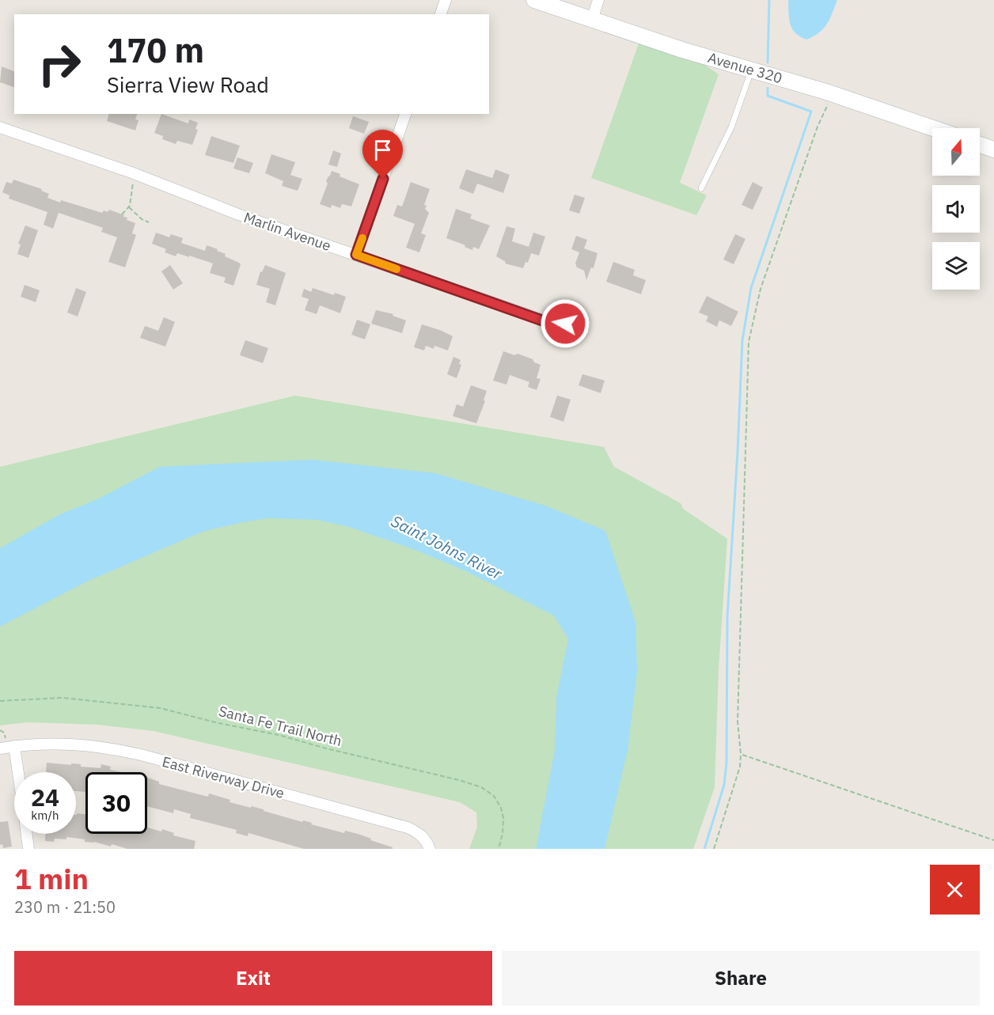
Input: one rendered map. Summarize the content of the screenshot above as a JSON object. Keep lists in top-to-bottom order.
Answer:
{
  "streets": {
    "street": ["Avenue 320", "Marlin Avenue", "East Riverway Drive"],
    "path": ["Santa Fe Trail North"]
  },
  "water": ["Saint Johns River"],
  "north": "top",
  "page": {
    "turn": ["170 m", "Sierra View Road"],
    "speed": "24 km/h",
    "limit": "30",
    "heading": ["1 min", "230 m · 21:50"],
    "buttons": ["Exit", "Share"]
  }
}
